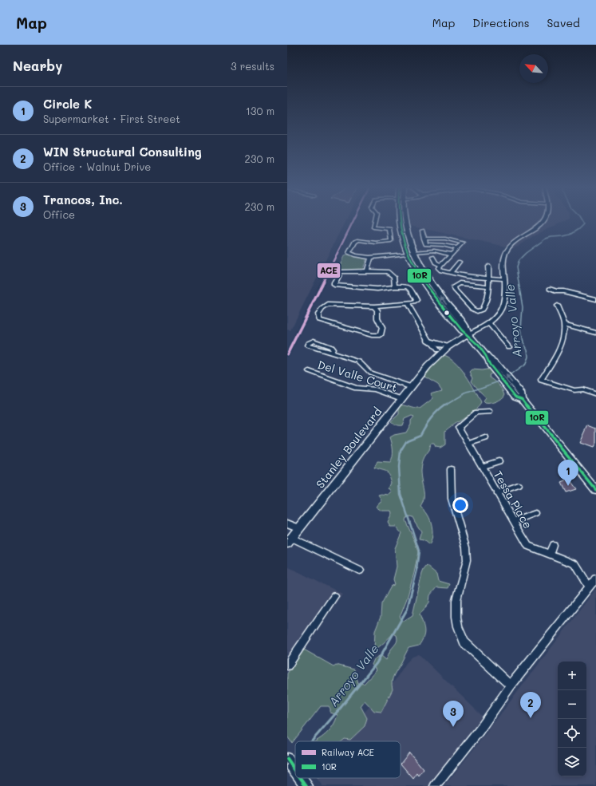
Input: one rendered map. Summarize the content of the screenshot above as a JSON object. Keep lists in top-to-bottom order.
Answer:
{
  "streets": {
    "main road": ["Stanley Boulevard"],
    "street": ["Del Valle Court", "Tessa Place"]
  },
  "crossings": [
    ["Del Valle Court", "Stanley Boulevard"]
  ],
  "water": ["Arroyo Valle"],
  "lines": ["rail line ACE", "transit line 10R"],
  "legend": ["Railway ACE", "10R"],
  "north": "top left",
  "page": {
    "header": "Map",
    "nav": ["Map", "Directions", "Saved"],
    "heading": ["Nearby", "3 results"],
    "list": [
      {
        "mark": "1",
        "name": "Circle K",
        "note": "Supermarket · First Street",
        "value": "130 m"
      },
      {
        "mark": "2",
        "name": "WIN Structural Consulting",
        "note": "Office · Walnut Drive",
        "value": "230 m"
      },
      {
        "mark": "3",
        "name": "Trancos, Inc.",
        "note": "Office",
        "value": "230 m"
      }
    ],
    "pins": ["1", "2", "3"],
    "map_buttons": ["+", "−"]
  }
}
